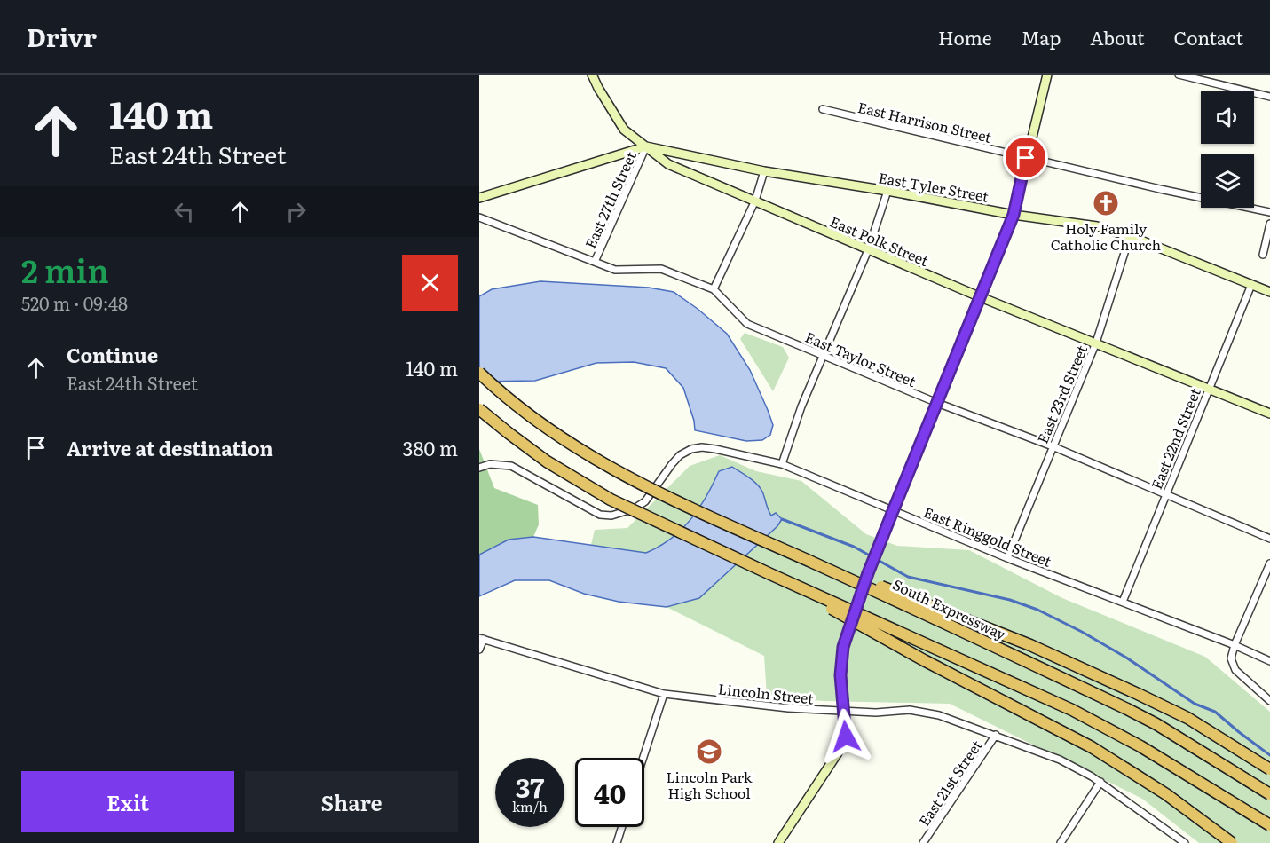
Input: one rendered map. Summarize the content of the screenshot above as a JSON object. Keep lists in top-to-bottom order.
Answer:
{
  "streets": {
    "highway": ["South Expressway"],
    "street": [
      "East Harrison Street",
      "East Tyler Street",
      "East 27th Street",
      "East Polk Street",
      "East Taylor Street",
      "East 23rd Street",
      "East 22nd Street",
      "East Ringgold Street",
      "Lincoln Street",
      "East 21st Street"
    ]
  },
  "crossings": [
    ["East Tyler Street", "East 27th Street"],
    ["East Tyler Street", "East Polk Street"],
    ["East Tyler Street", "East 23rd Street"],
    ["East Tyler Street", "East 22nd Street"],
    ["East 27th Street", "East Polk Street"],
    ["East 27th Street", "East Taylor Street"],
    ["East Polk Street", "East 23rd Street"],
    ["East Polk Street", "East 22nd Street"],
    ["East Taylor Street", "East 23rd Street"],
    ["East Taylor Street", "East 22nd Street"],
    ["East 23rd Street", "East Ringgold Street"],
    ["East 22nd Street", "East Ringgold Street"],
    ["Lincoln Street", "East 21st Street"]
  ],
  "places": {
    "church": ["Holy Family Catholic Church"],
    "school or university": ["Lincoln Park High School"]
  },
  "page": {
    "header": "Drivr",
    "nav": [
      "Home",
      "Map",
      "About",
      "Contact"
    ],
    "turn": ["140 m", "East 24th Street"],
    "heading": ["2 min", "520 m · 09:48"],
    "list": [
      {
        "name": "Continue",
        "note": "East 24th Street",
        "value": "140 m"
      },
      {
        "name": "Arrive at destination",
        "value": "380 m"
      }
    ],
    "speed": "37 km/h",
    "limit": "40",
    "buttons": ["Exit", "Share"]
  }
}
